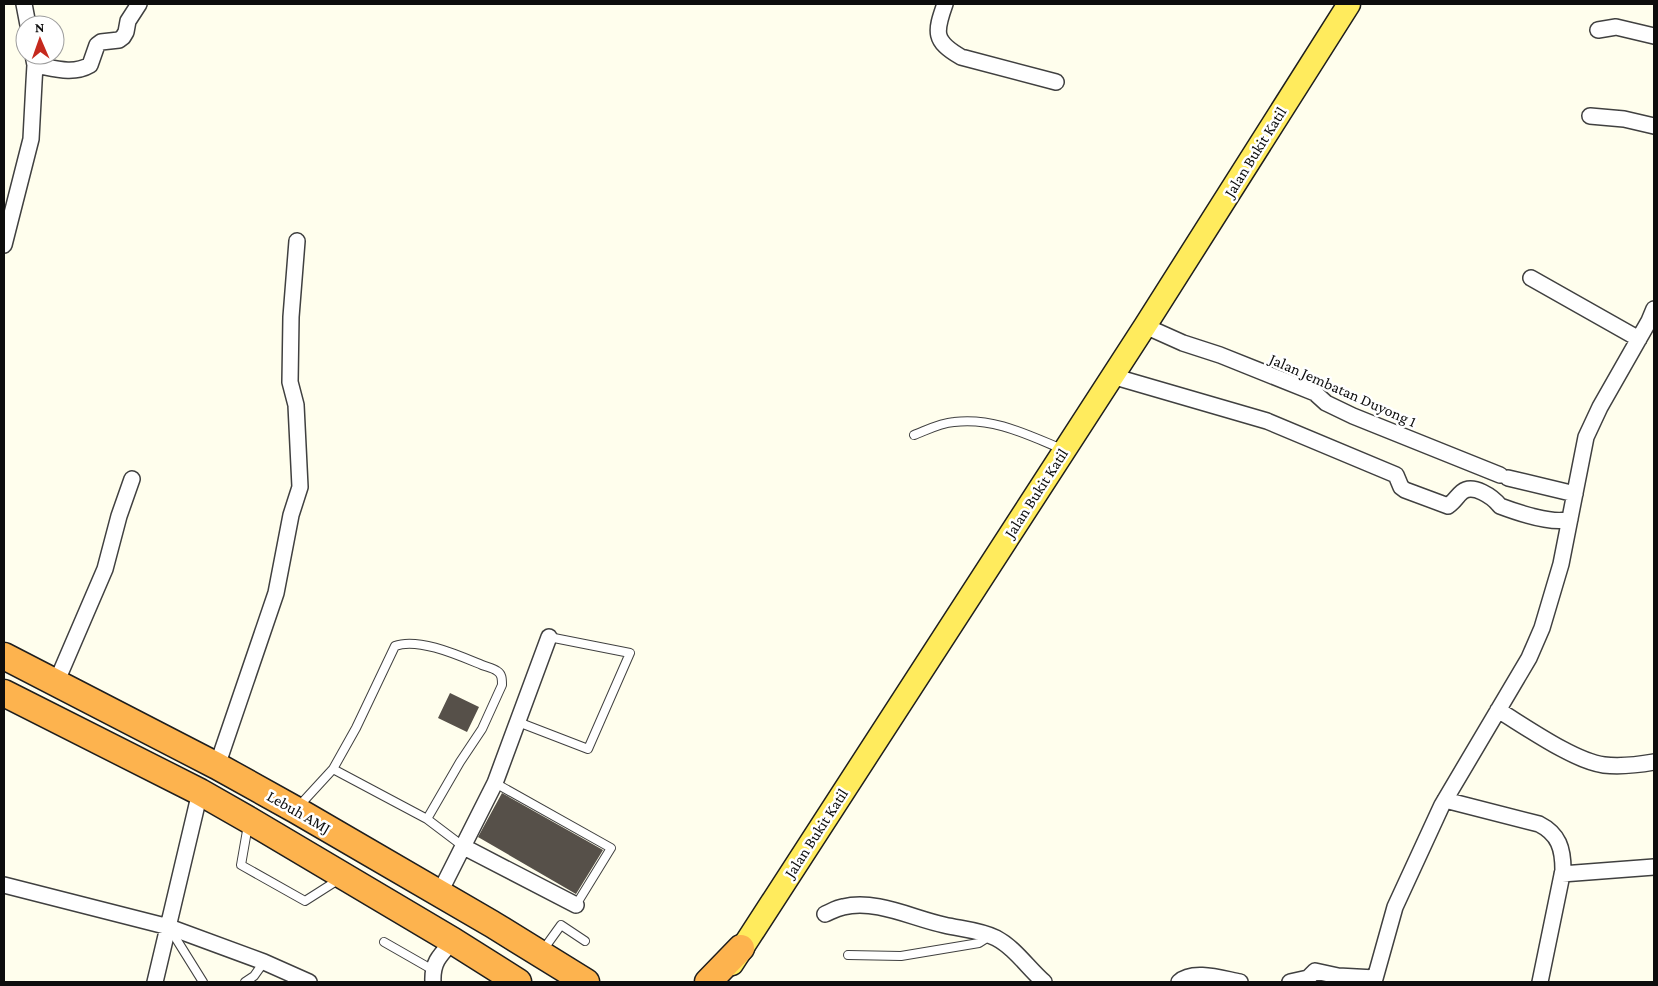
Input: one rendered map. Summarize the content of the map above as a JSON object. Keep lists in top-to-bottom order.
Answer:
{
  "streets": {
    "highway": ["Lebuh AMJ"],
    "main road": ["Jalan Bukit Katil"],
    "street": ["Jalan Jembatan Duyong 1"]
  },
  "crossings": [
    ["Jalan Bukit Katil", "Jalan Jembatan Duyong 1"]
  ],
  "north": "top"
}
